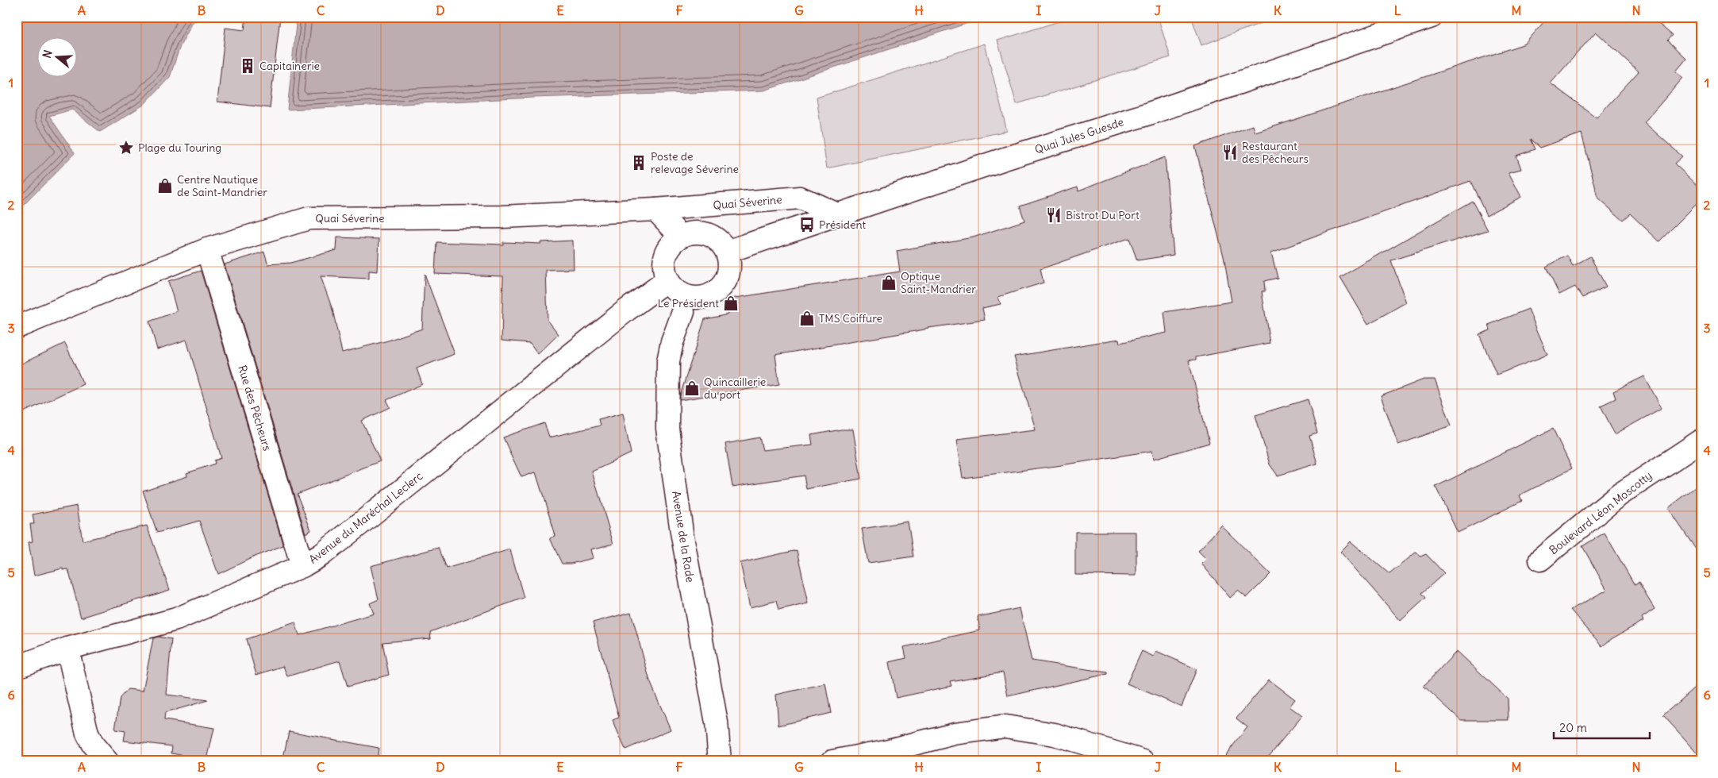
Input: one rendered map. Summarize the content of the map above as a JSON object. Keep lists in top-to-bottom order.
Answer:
{
  "streets": {
    "street": [
      "Quai Jules Guesde",
      "Quai Séverine",
      "Rue des Pêcheurs",
      "Boulevard Léon Moscotty",
      "Avenue du Maréchal Leclerc",
      "Avenue de la Rade"
    ]
  },
  "crossings": [
    ["Quai Jules Guesde", "Quai Séverine"],
    ["Quai Jules Guesde", "Avenue du Maréchal Leclerc"],
    ["Quai Séverine", "Rue des Pêcheurs"],
    ["Rue des Pêcheurs", "Avenue du Maréchal Leclerc"]
  ],
  "places": {
    "building": ["Capitainerie", "Poste de relevage Séverine"],
    "place": ["Plage du Touring"],
    "restaurant": ["Restaurant des Pêcheurs", "Bistrot Du Port"],
    "shop": [
      "Centre Nautique de Saint-Mandrier",
      "Optique Saint-Mandrier",
      "Le Président",
      "TMS Coiffure",
      "Quincaillerie du port"
    ],
    "bus stop": ["Président"]
  },
  "scale_bar": "20 m",
  "north": "left",
  "grid": {
    "columns": [
      "A",
      "B",
      "C",
      "D",
      "E",
      "F",
      "G",
      "H",
      "I",
      "J",
      "K",
      "L",
      "M",
      "N"
    ],
    "rows": [
      "1",
      "2",
      "3",
      "4",
      "5",
      "6"
    ]
  }
}
